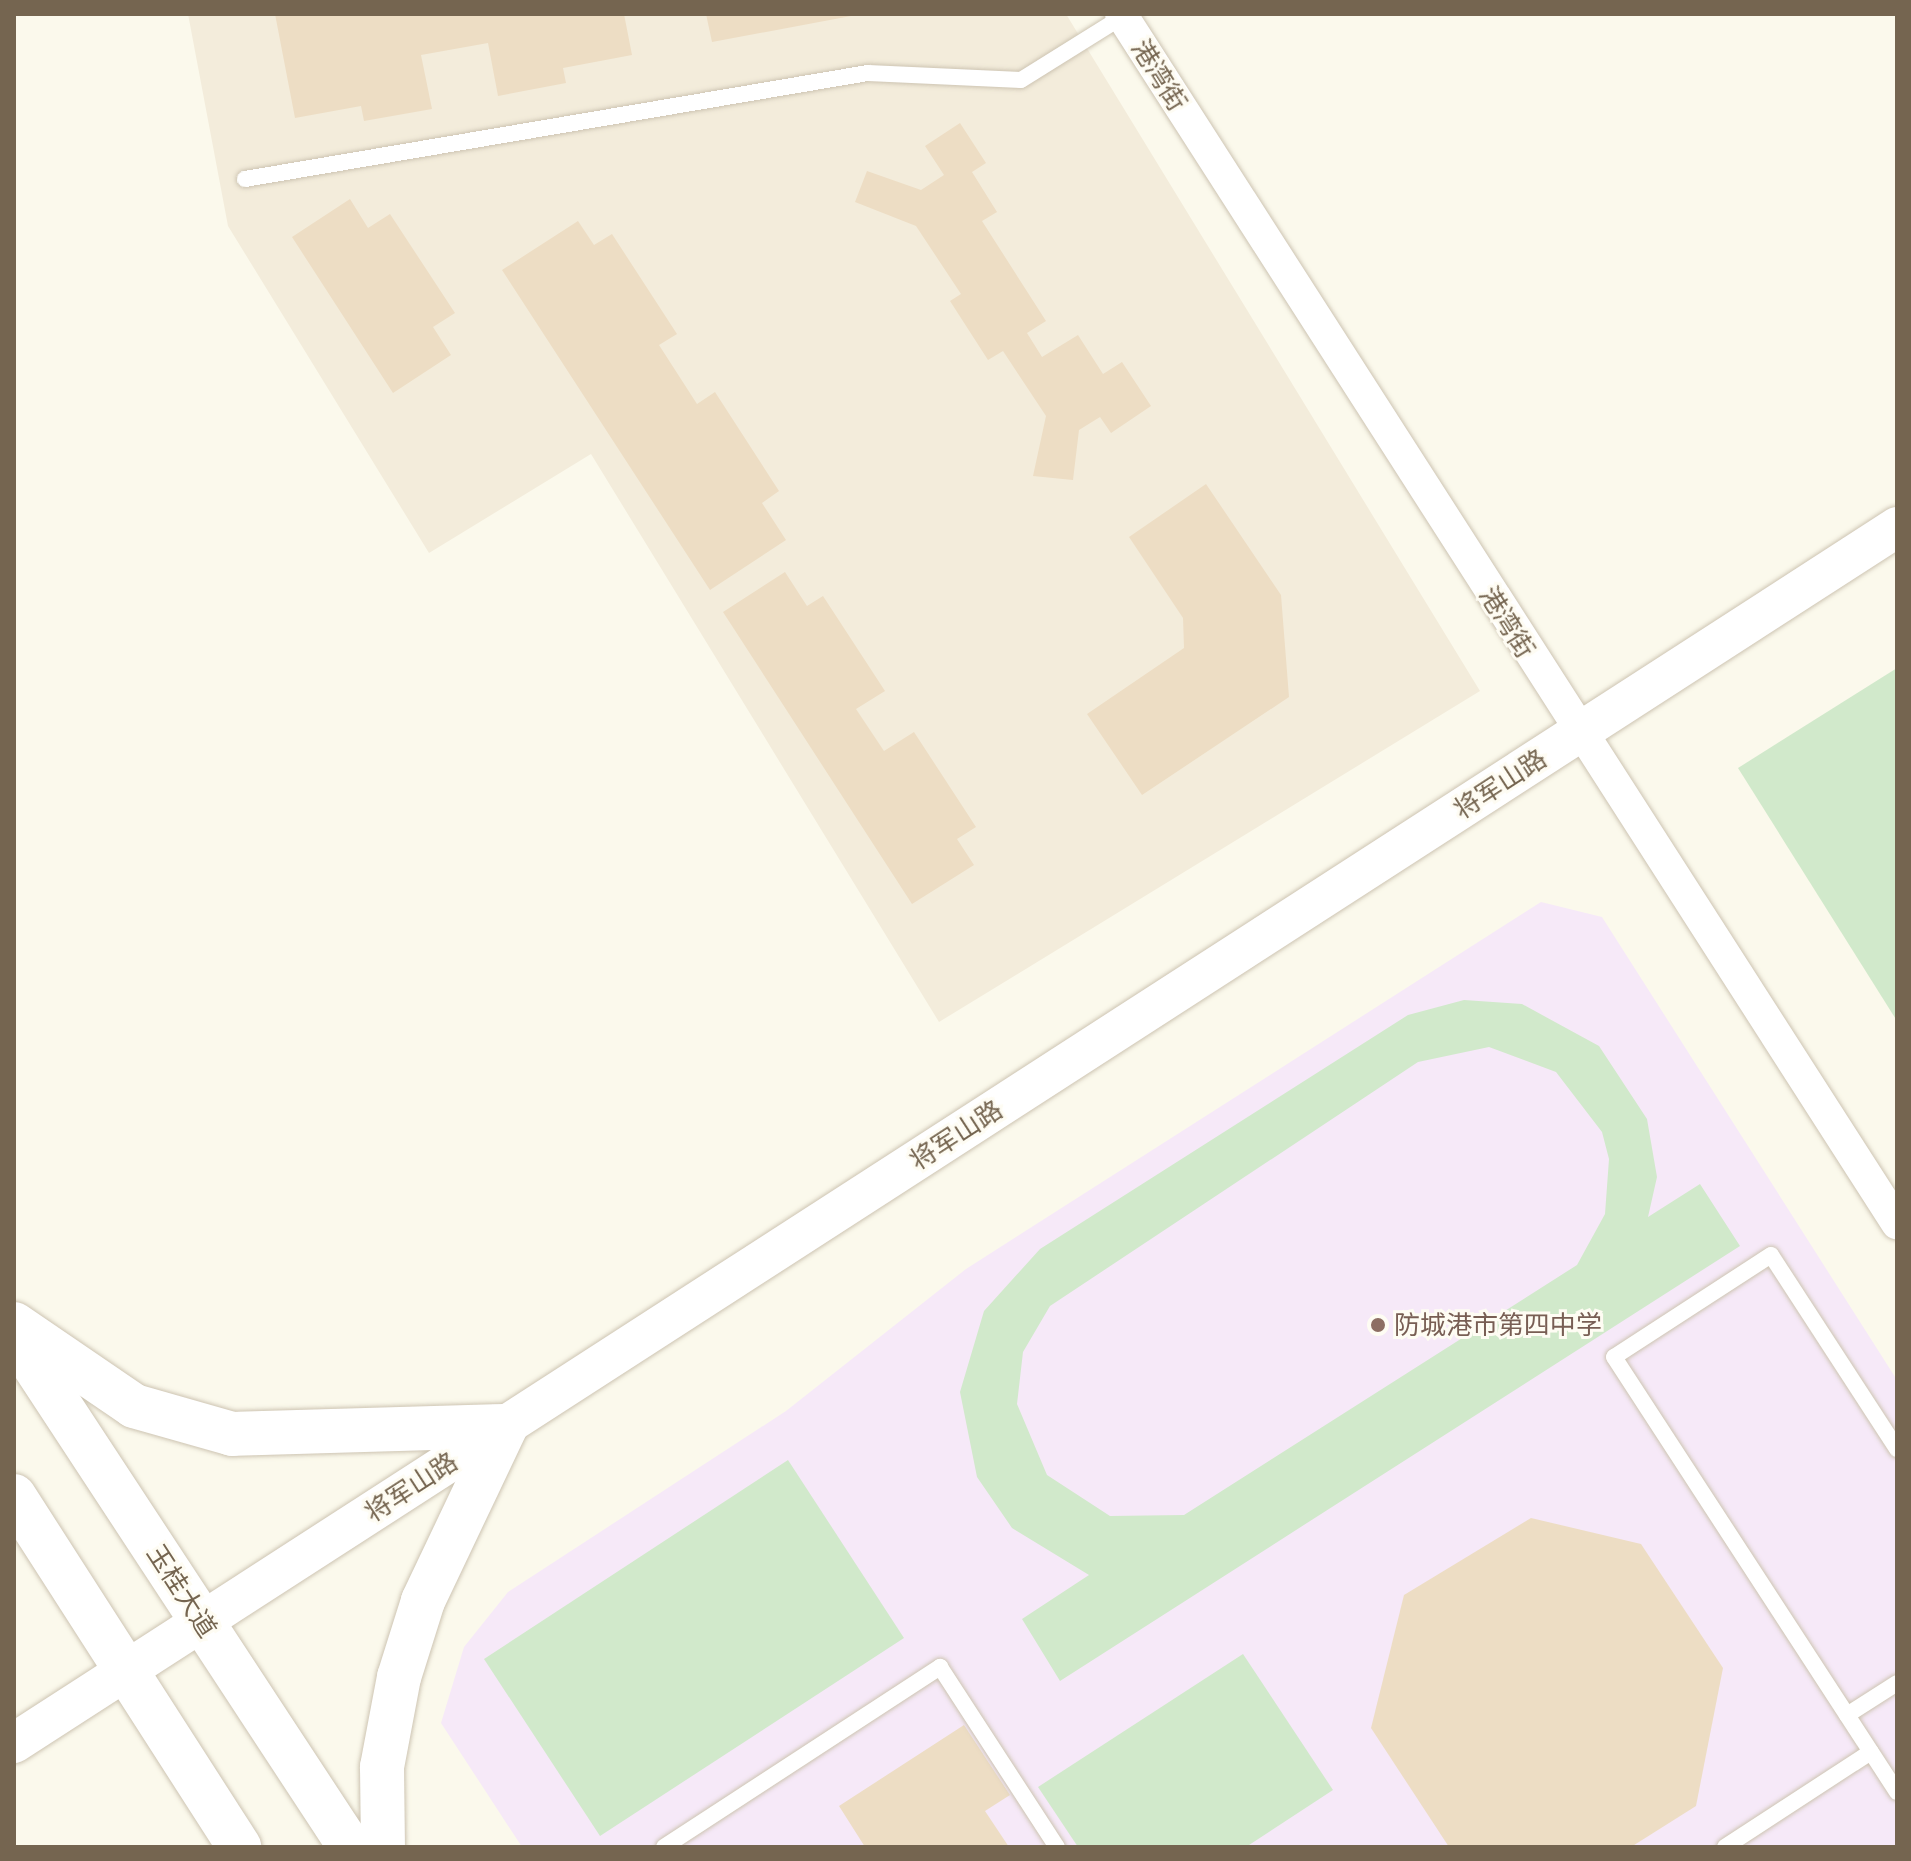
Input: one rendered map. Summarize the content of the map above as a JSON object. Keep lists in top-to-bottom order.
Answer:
{
  "streets": {
    "main road": ["玉桂大道"],
    "street": ["港湾街", "将军山路"]
  },
  "crossings": [
    ["港湾街", "将军山路"],
    ["将军山路", "玉桂大道"]
  ],
  "places": ["防城港市第四中学"]
}
